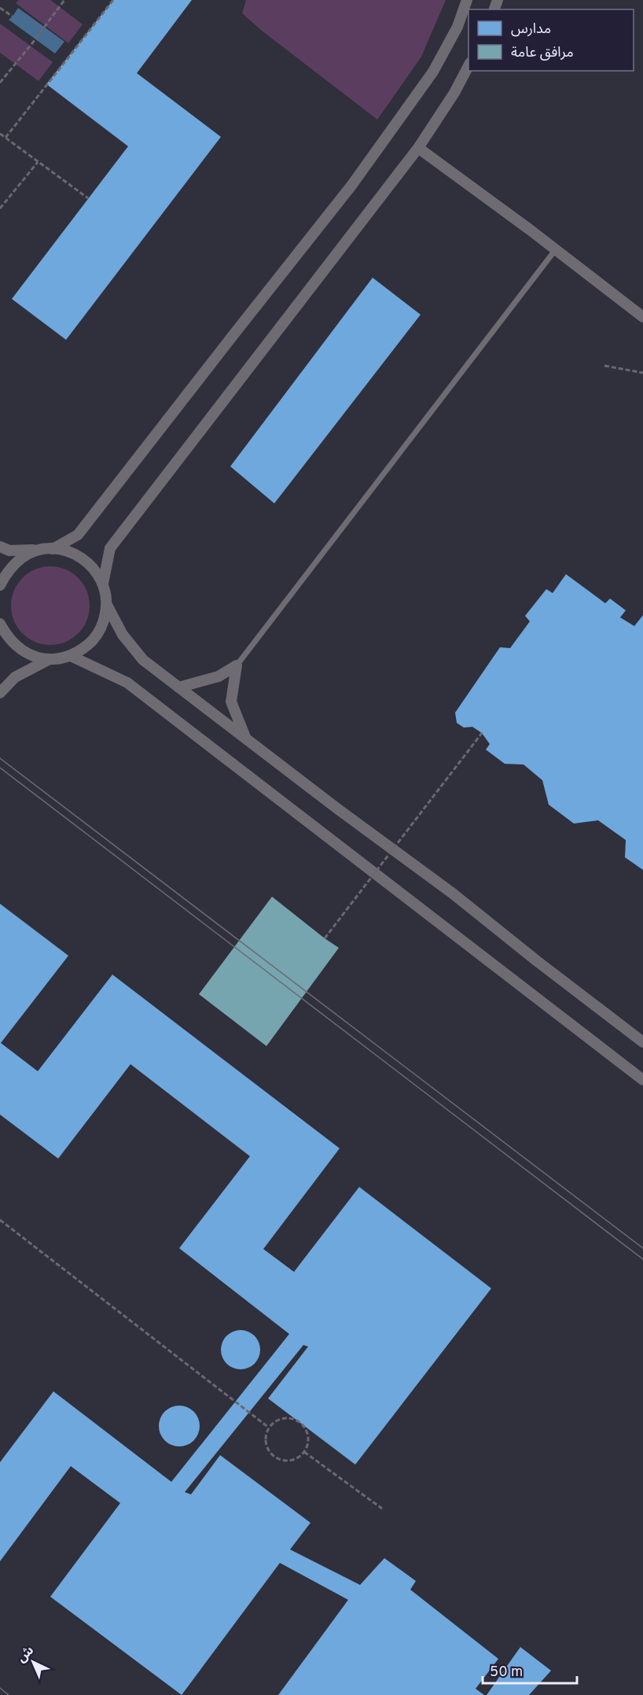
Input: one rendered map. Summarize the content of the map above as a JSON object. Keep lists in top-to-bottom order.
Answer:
{
  "legend": ["مدارس", "مرافق عامة"],
  "scale_bar": "50 m",
  "north": "top left"
}
